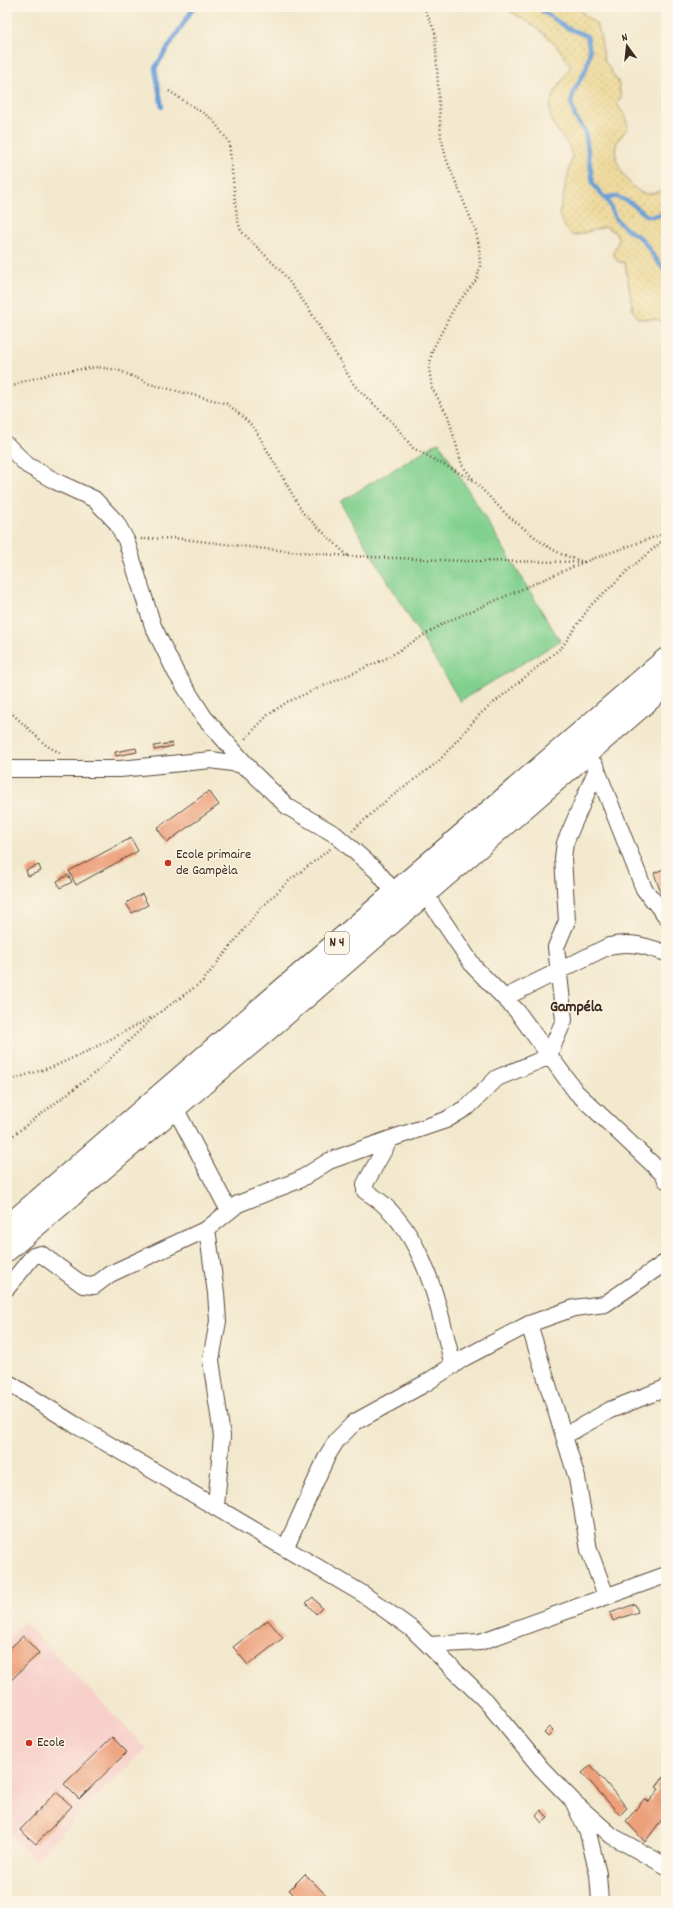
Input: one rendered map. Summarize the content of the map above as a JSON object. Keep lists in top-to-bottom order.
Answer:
{
  "streets": {
    "highway": ["N 4"]
  },
  "districts": ["Gampéla"],
  "places": ["Ecole primaire de Gampèla", "Ecole"],
  "north": "top"
}
